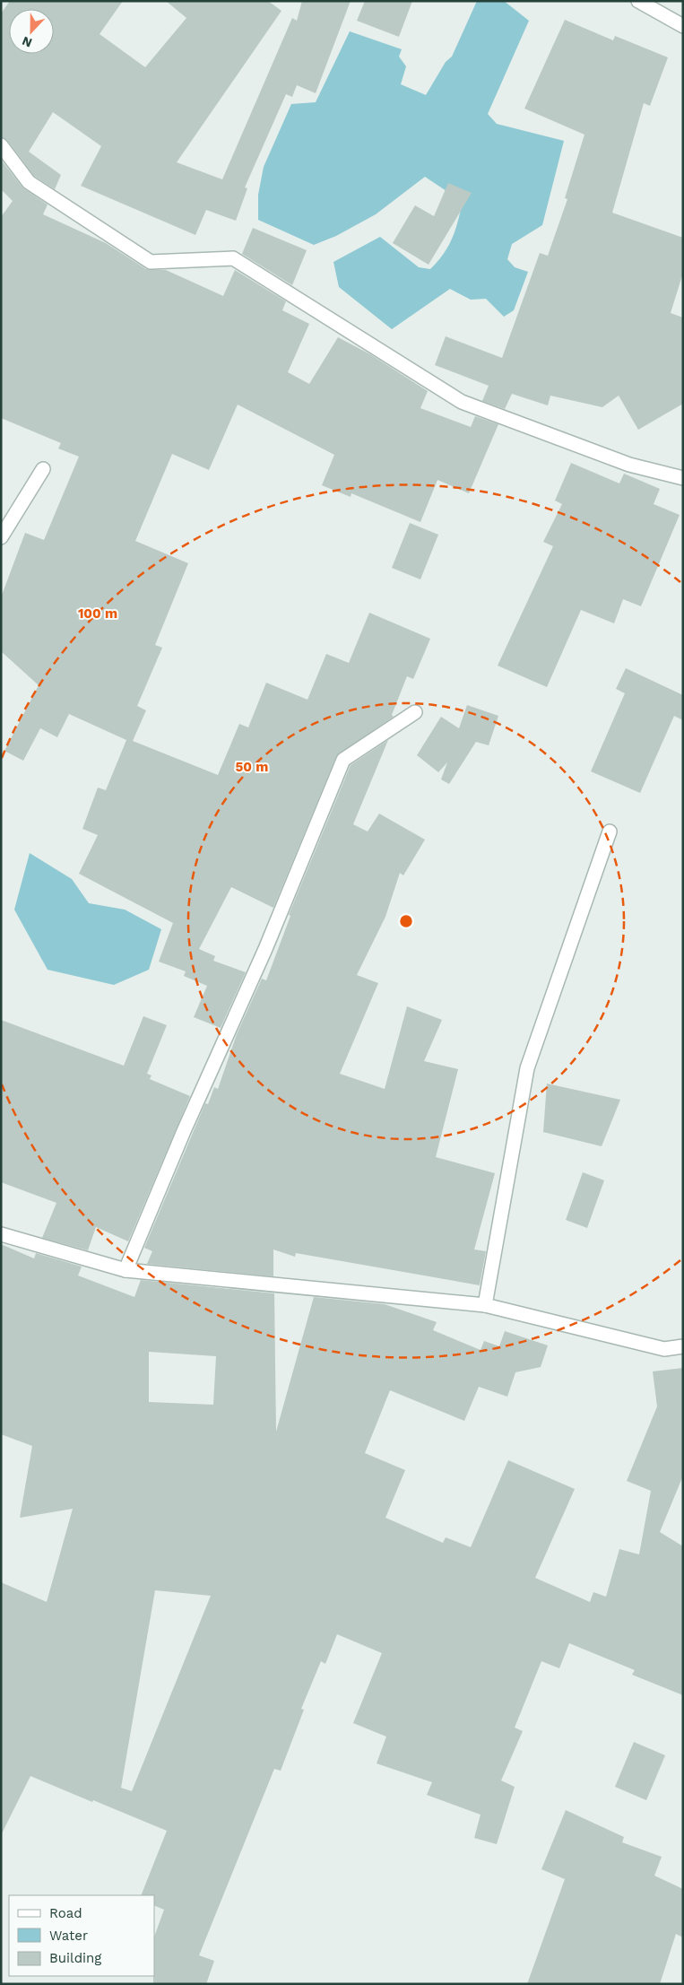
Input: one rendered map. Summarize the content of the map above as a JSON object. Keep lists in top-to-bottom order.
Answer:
{
  "legend": ["Road", "Water", "Building"],
  "north": "bottom",
  "rings": ["100 m", "50 m"]
}
